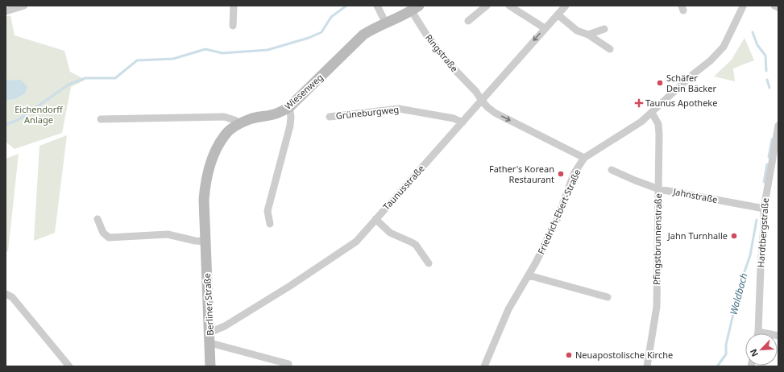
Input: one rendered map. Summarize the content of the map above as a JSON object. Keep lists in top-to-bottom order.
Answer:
{
  "streets": {
    "street": [
      "Ringstraße",
      "Wiesenweg",
      "Grüneburgweg",
      "Taunusstraße",
      "Jahnstraße",
      "Friedrich-Ebert-Straße",
      "Hardtbergstraße",
      "Pfingstbrunnenstraße",
      "Berliner Straße"
    ]
  },
  "crossings": [
    ["Ringstraße", "Wiesenweg"],
    ["Ringstraße", "Taunusstraße"],
    ["Ringstraße", "Friedrich-Ebert-Straße"],
    ["Wiesenweg", "Berliner Straße"],
    ["Grüneburgweg", "Taunusstraße"],
    ["Taunusstraße", "Berliner Straße"],
    ["Jahnstraße", "Hardtbergstraße"],
    ["Jahnstraße", "Pfingstbrunnenstraße"],
    ["Friedrich-Ebert-Straße", "Pfingstbrunnenstraße"]
  ],
  "one_way": ["Ringstraße"],
  "water": ["Waldbach"],
  "parks": ["Eichendorff Anlage"],
  "places": {
    "other": [
      "Schäfer Dein Bäcker",
      "Father's Korean Restaurant",
      "Jahn Turnhalle",
      "Neuapostolische Kirche"
    ],
    "health": ["Taunus Apotheke"]
  },
  "north": "bottom left"
}
